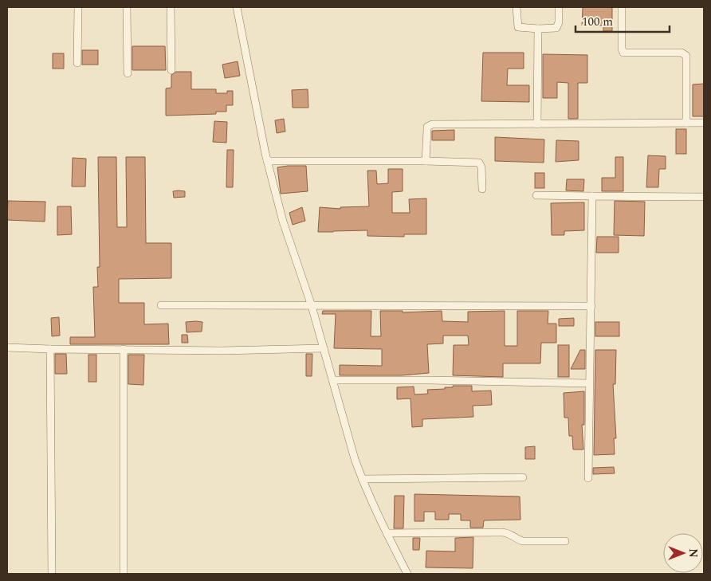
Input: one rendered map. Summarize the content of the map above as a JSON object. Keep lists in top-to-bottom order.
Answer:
{
  "scale_bar": "100 m",
  "north": "right"
}
